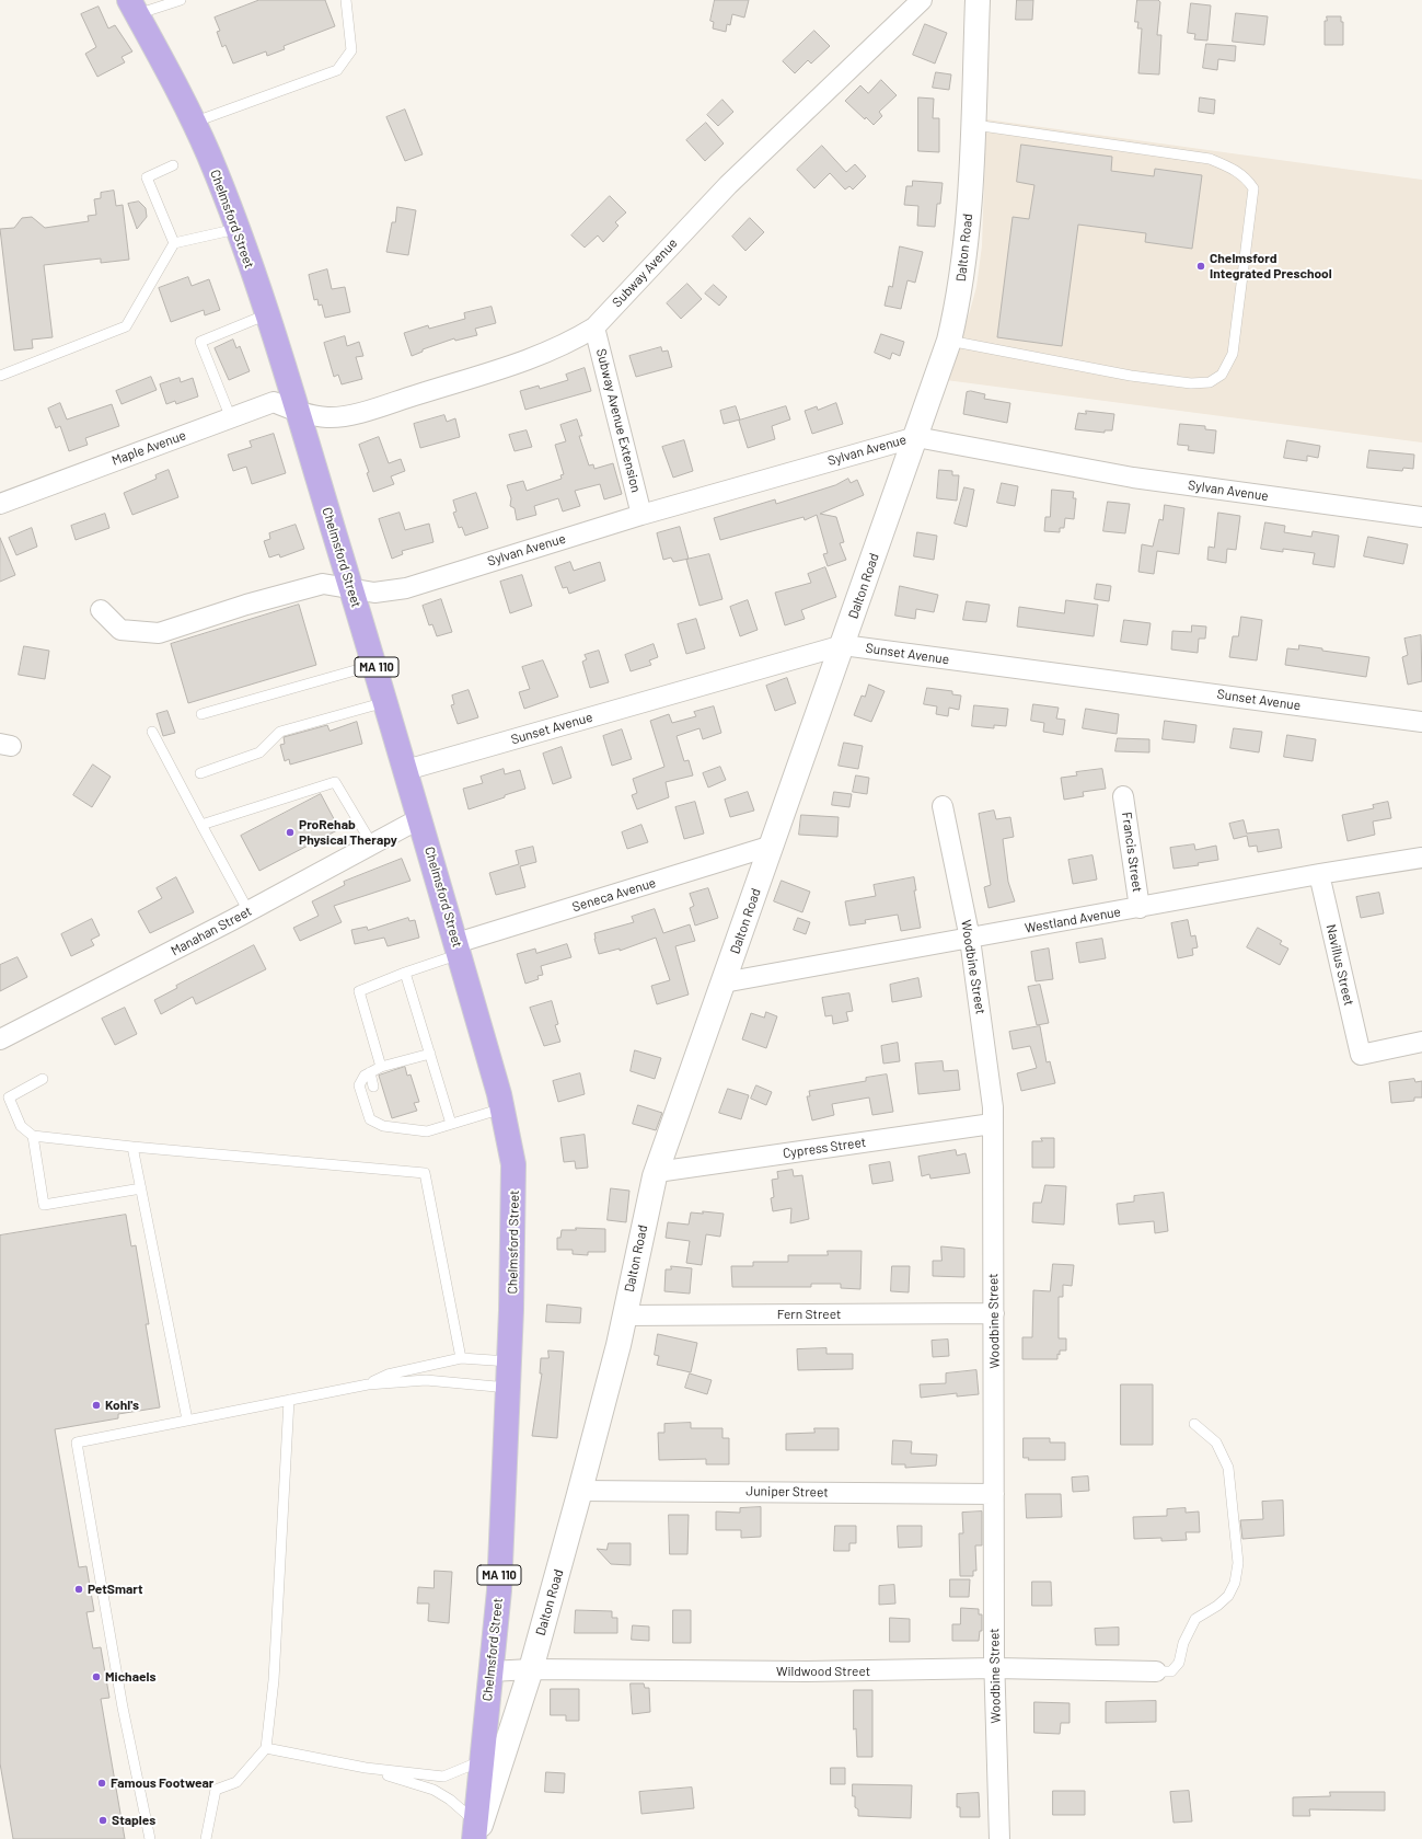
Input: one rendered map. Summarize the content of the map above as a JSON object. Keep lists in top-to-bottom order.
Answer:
{
  "streets": {
    "main road": ["Chelmsford Street", "MA 110"],
    "street": [
      "Dalton Road",
      "Subway Avenue",
      "Subway Avenue Extension",
      "Maple Avenue",
      "Sylvan Avenue",
      "Sunset Avenue",
      "Francis Street",
      "Seneca Avenue",
      "Westland Avenue",
      "Manahan Street",
      "Navillus Street",
      "Woodbine Street",
      "Cypress Street",
      "Fern Street",
      "Juniper Street",
      "Wildwood Street"
    ]
  },
  "crossings": [
    ["Chelmsford Street", "Dalton Road"],
    ["Chelmsford Street", "Subway Avenue"],
    ["Chelmsford Street", "Maple Avenue"],
    ["Chelmsford Street", "Sylvan Avenue"],
    ["Chelmsford Street", "Sunset Avenue"],
    ["Chelmsford Street", "Seneca Avenue"],
    ["Chelmsford Street", "Manahan Street"],
    ["Chelmsford Street", "Wildwood Street"],
    ["Dalton Road", "Sylvan Avenue"],
    ["Dalton Road", "Sunset Avenue"],
    ["Dalton Road", "Seneca Avenue"],
    ["Dalton Road", "Westland Avenue"],
    ["Dalton Road", "Cypress Street"],
    ["Dalton Road", "Fern Street"],
    ["Dalton Road", "Juniper Street"],
    ["Dalton Road", "Wildwood Street"],
    ["Subway Avenue", "Subway Avenue Extension"],
    ["Subway Avenue", "Maple Avenue"],
    ["Subway Avenue Extension", "Sylvan Avenue"],
    ["Francis Street", "Westland Avenue"],
    ["Westland Avenue", "Navillus Street"],
    ["Westland Avenue", "Woodbine Street"],
    ["Woodbine Street", "Cypress Street"],
    ["Woodbine Street", "Fern Street"],
    ["Woodbine Street", "Juniper Street"],
    ["Woodbine Street", "Wildwood Street"]
  ],
  "places": [
    "Chelmsford Integrated Preschool",
    "ProRehab Physical Therapy",
    "Kohl's",
    "PetSmart",
    "Michaels",
    "Famous Footwear",
    "Staples"
  ]
}
